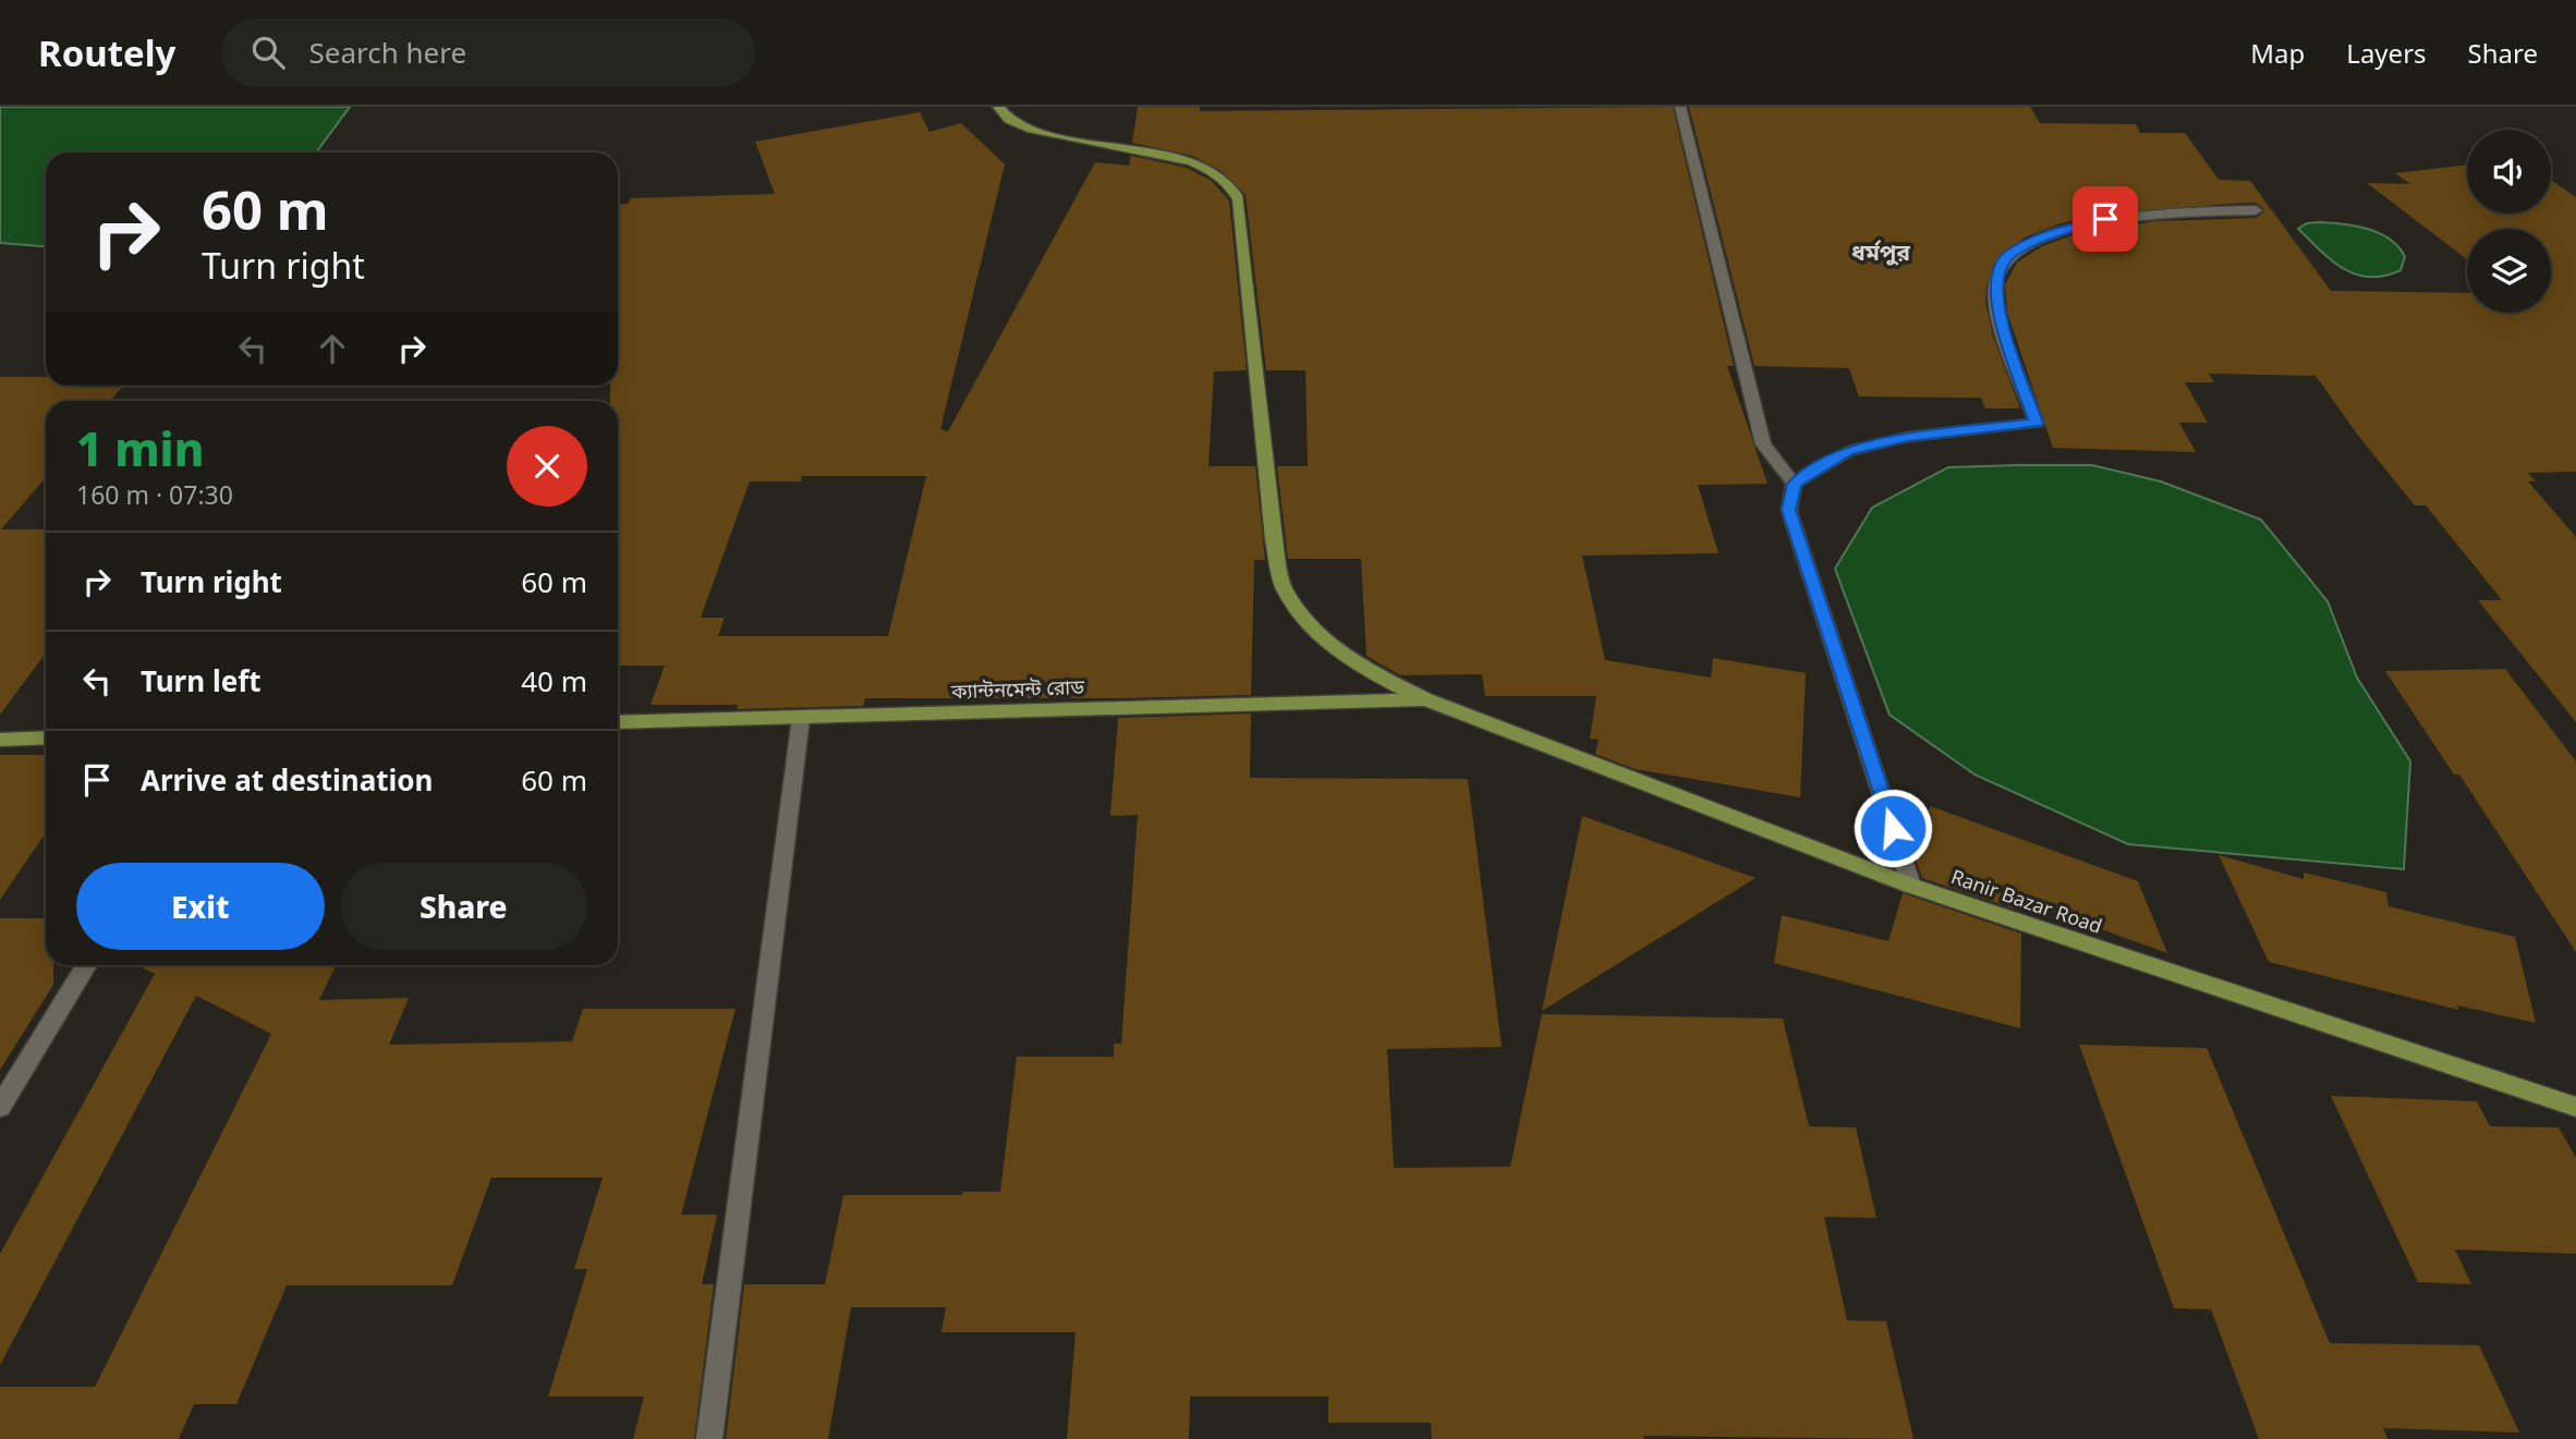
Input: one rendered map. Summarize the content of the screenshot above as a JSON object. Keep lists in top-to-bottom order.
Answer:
{
  "streets": {
    "main road": ["ক্যান্টনমেন্ট রোড", "Ranir Bazar Road"]
  },
  "crossings": [
    ["ক্যান্টনমেন্ট রোড", "Ranir Bazar Road"]
  ],
  "districts": ["ধর্মপুর"],
  "page": {
    "header": "Routely",
    "search": "Search here",
    "nav": ["Map", "Layers", "Share"],
    "turn": ["60 m", "Turn right"],
    "heading": ["1 min", "160 m · 07:30"],
    "list": [
      {
        "name": "Turn right",
        "value": "60 m"
      },
      {
        "name": "Turn left",
        "value": "40 m"
      },
      {
        "name": "Arrive at destination",
        "value": "60 m"
      }
    ],
    "buttons": ["Exit", "Share"]
  }
}
